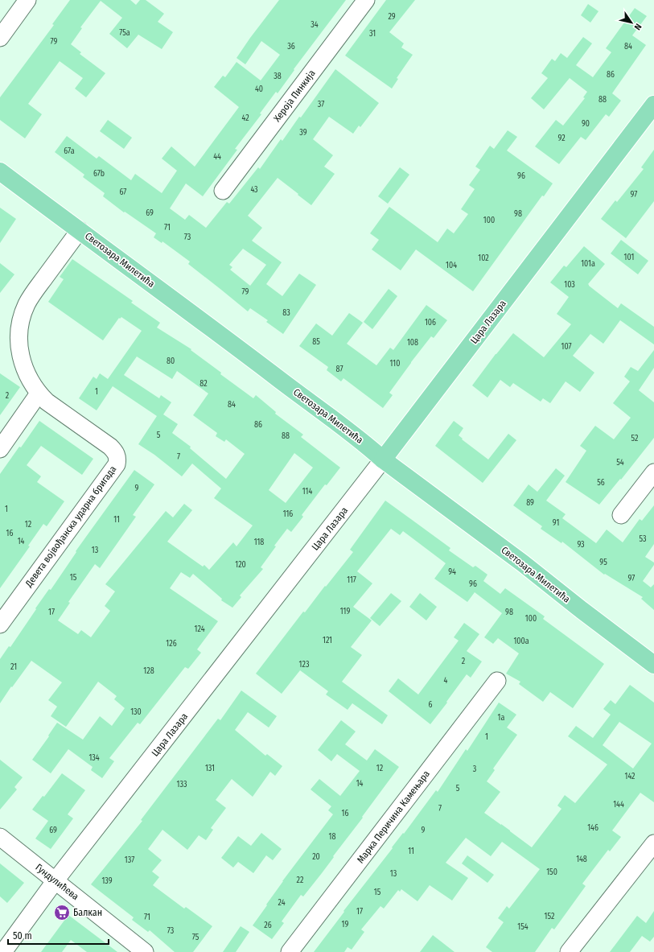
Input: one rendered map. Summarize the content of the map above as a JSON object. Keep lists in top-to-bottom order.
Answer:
{
  "streets": {
    "main road": ["Светозара Милетића", "Цара Лазара"],
    "street": [
      "Хероја Пинкија",
      "Девета војвођанска ударна бригада",
      "Марка Перичина Камењара",
      "Гундулићева"
    ]
  },
  "crossings": [
    ["Светозара Милетића", "Цара Лазара"],
    ["Светозара Милетића", "Девета војвођанска ударна бригада"],
    ["Цара Лазара", "Гундулићева"]
  ],
  "places": {
    "supermarket": ["Балкан"]
  },
  "house_numbers": [
    "29",
    "34",
    "75a",
    "31",
    "79",
    "36",
    "84",
    "86",
    "38",
    "40",
    "88",
    "37",
    "42",
    "90",
    "39",
    "92",
    "67a",
    "44",
    "67b",
    "96",
    "43",
    "67",
    "97",
    "69",
    "98",
    "100",
    "71",
    "73",
    "101",
    "102",
    "101a",
    "104",
    "103",
    "79",
    "83",
    "106",
    "85",
    "108",
    "107",
    "80",
    "110",
    "87",
    "82",
    "1",
    "2",
    "84",
    "86",
    "5",
    "88",
    "52",
    "7",
    "54",
    "56",
    "9",
    "114",
    "89",
    "1",
    "116",
    "11",
    "91",
    "12",
    "16",
    "53",
    "14",
    "118",
    "93",
    "13",
    "95",
    "120",
    "94",
    "15",
    "97",
    "117",
    "96",
    "119",
    "17",
    "98",
    "100",
    "124",
    "121",
    "100a",
    "126",
    "2",
    "123",
    "21",
    "128",
    "4",
    "6",
    "130",
    "1a",
    "1",
    "134",
    "131",
    "12",
    "3",
    "142",
    "14",
    "133",
    "5",
    "144",
    "7",
    "16",
    "146",
    "69",
    "9",
    "18",
    "11",
    "20",
    "148",
    "137",
    "150",
    "13",
    "22",
    "139",
    "15",
    "24",
    "17",
    "152",
    "71",
    "19",
    "26",
    "154",
    "73",
    "75"
  ],
  "scale_bar": "50 m",
  "north": "bottom right"
}
